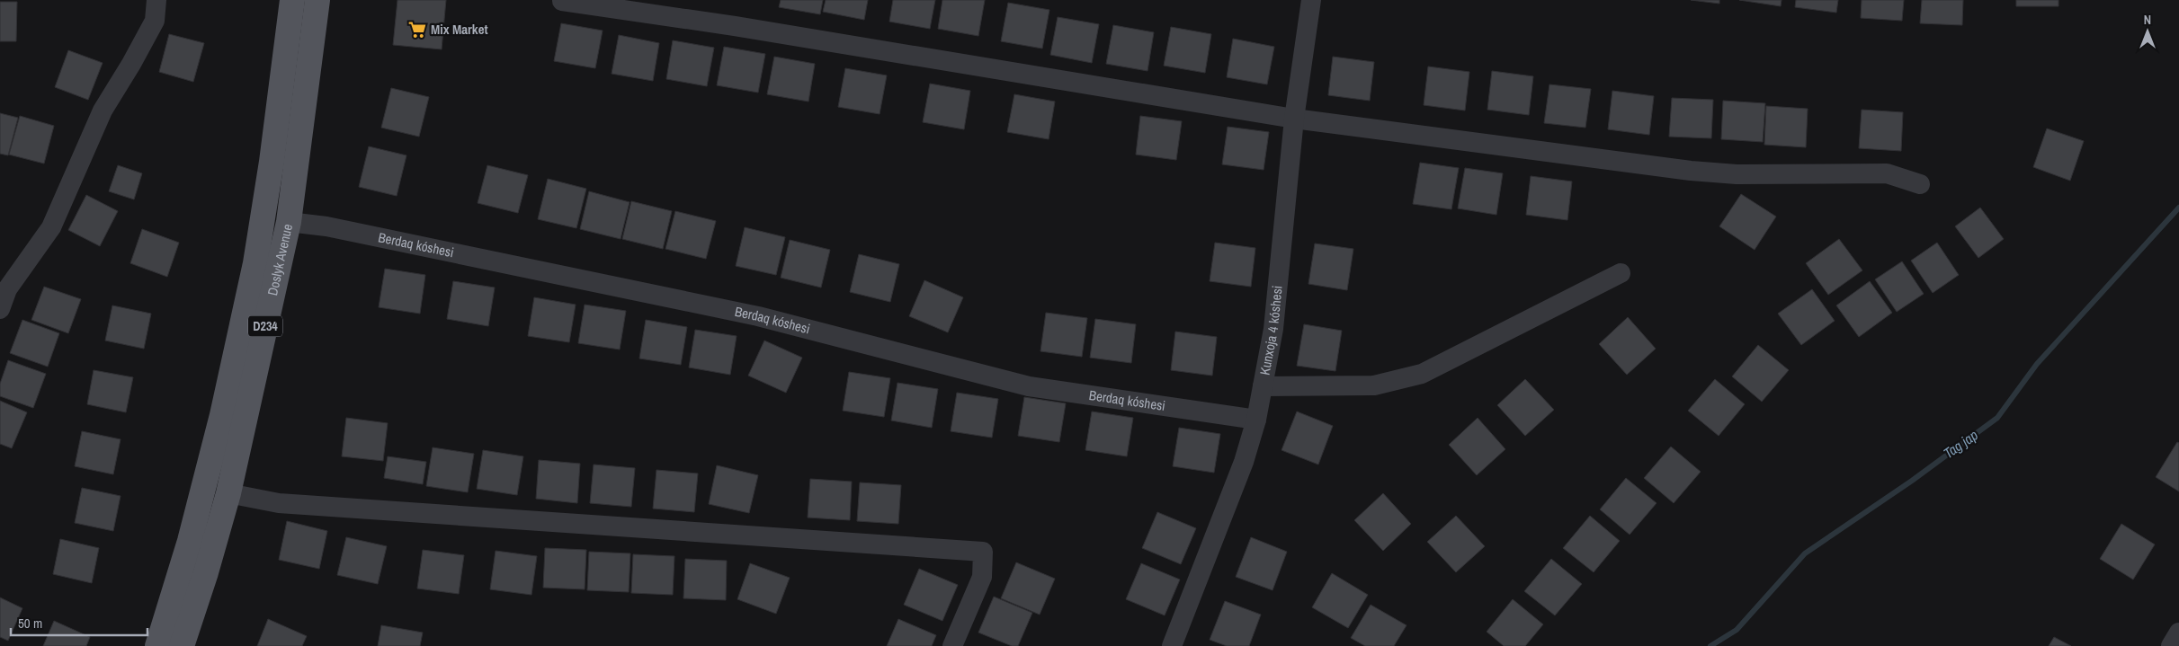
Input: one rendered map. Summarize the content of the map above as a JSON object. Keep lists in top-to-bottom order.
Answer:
{
  "streets": {
    "main road": ["Doslyk Avenue", "D234"],
    "street": ["Berdaq kóshesi", "Kunxoja 4 kóshesi"]
  },
  "crossings": [
    ["Berdaq kóshesi", "Doslyk Avenue"],
    ["Berdaq kóshesi", "Kunxoja 4 kóshesi"]
  ],
  "water": ["Tag jap"],
  "places": {
    "supermarket": ["Mix Market"]
  },
  "scale_bar": "50 m",
  "north": "top"
}
